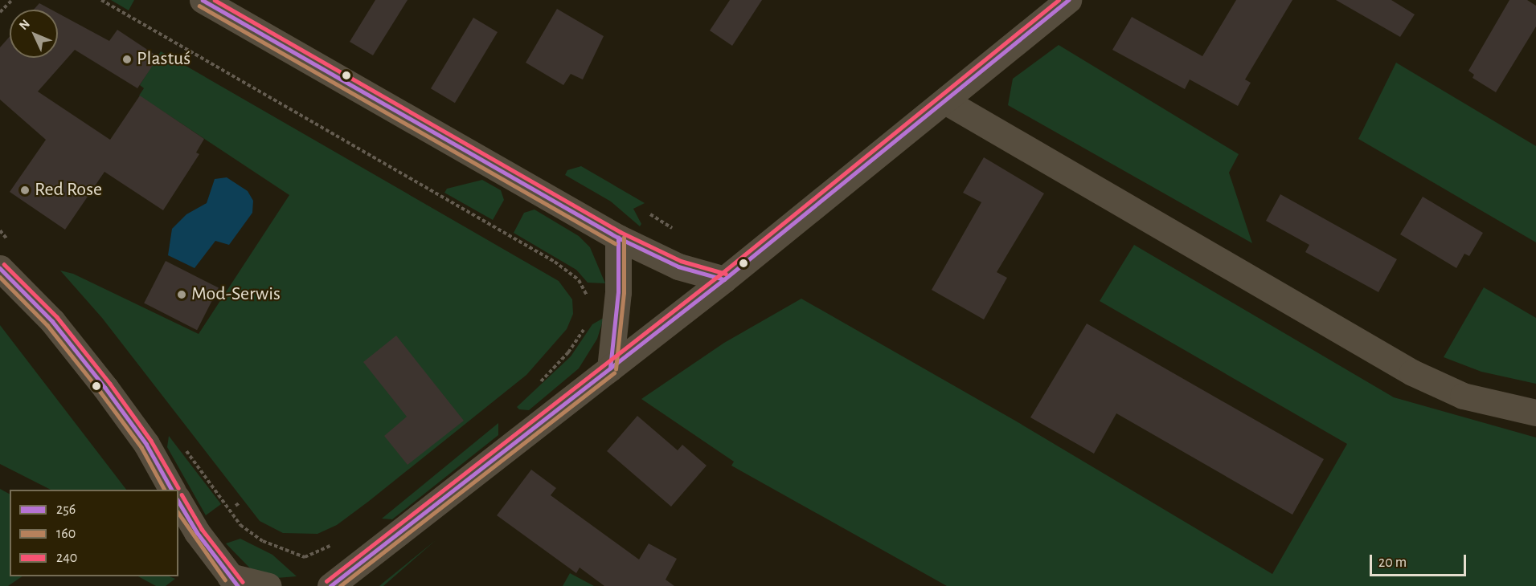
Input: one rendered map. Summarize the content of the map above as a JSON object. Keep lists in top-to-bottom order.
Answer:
{
  "places": ["Plastuś", "Red Rose", "Mod-Serwis"],
  "lines": ["transit line 256", "transit line 240", "transit line 160"],
  "legend": ["256", "160", "240"],
  "scale_bar": "20 m",
  "north": "top left"
}
